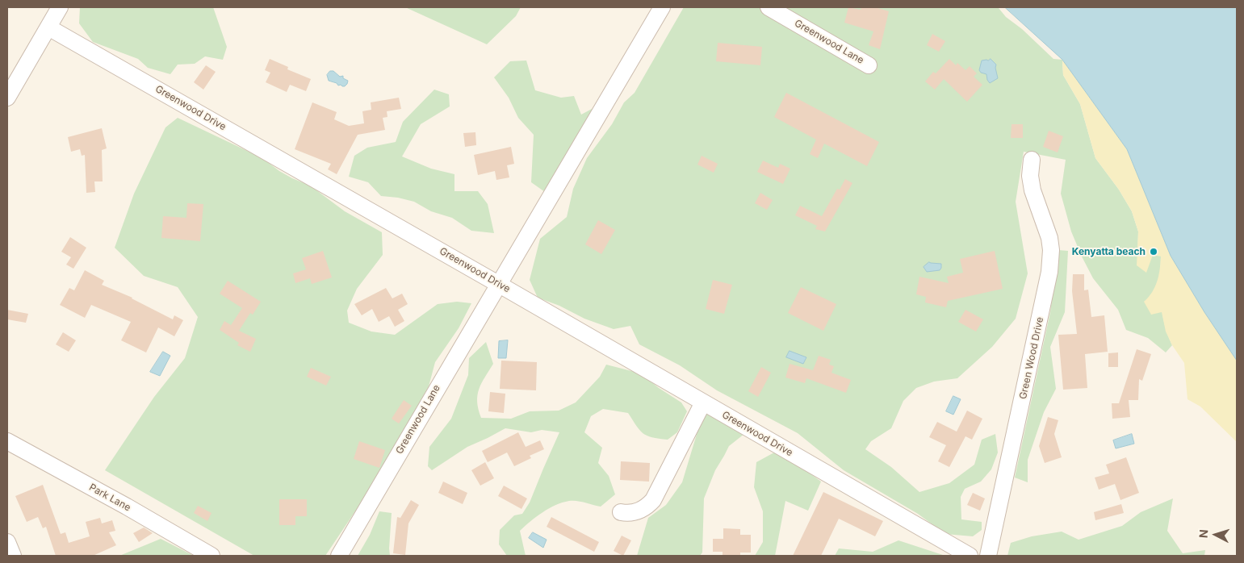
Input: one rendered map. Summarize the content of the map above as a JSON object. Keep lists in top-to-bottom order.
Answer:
{
  "streets": {
    "street": [
      "Greenwood Lane",
      "Greenwood Drive",
      "Green Wood Drive",
      "Park Lane"
    ]
  },
  "crossings": [
    ["Greenwood Lane", "Greenwood Drive"]
  ],
  "places": ["Kenyatta beach"],
  "north": "left"
}
